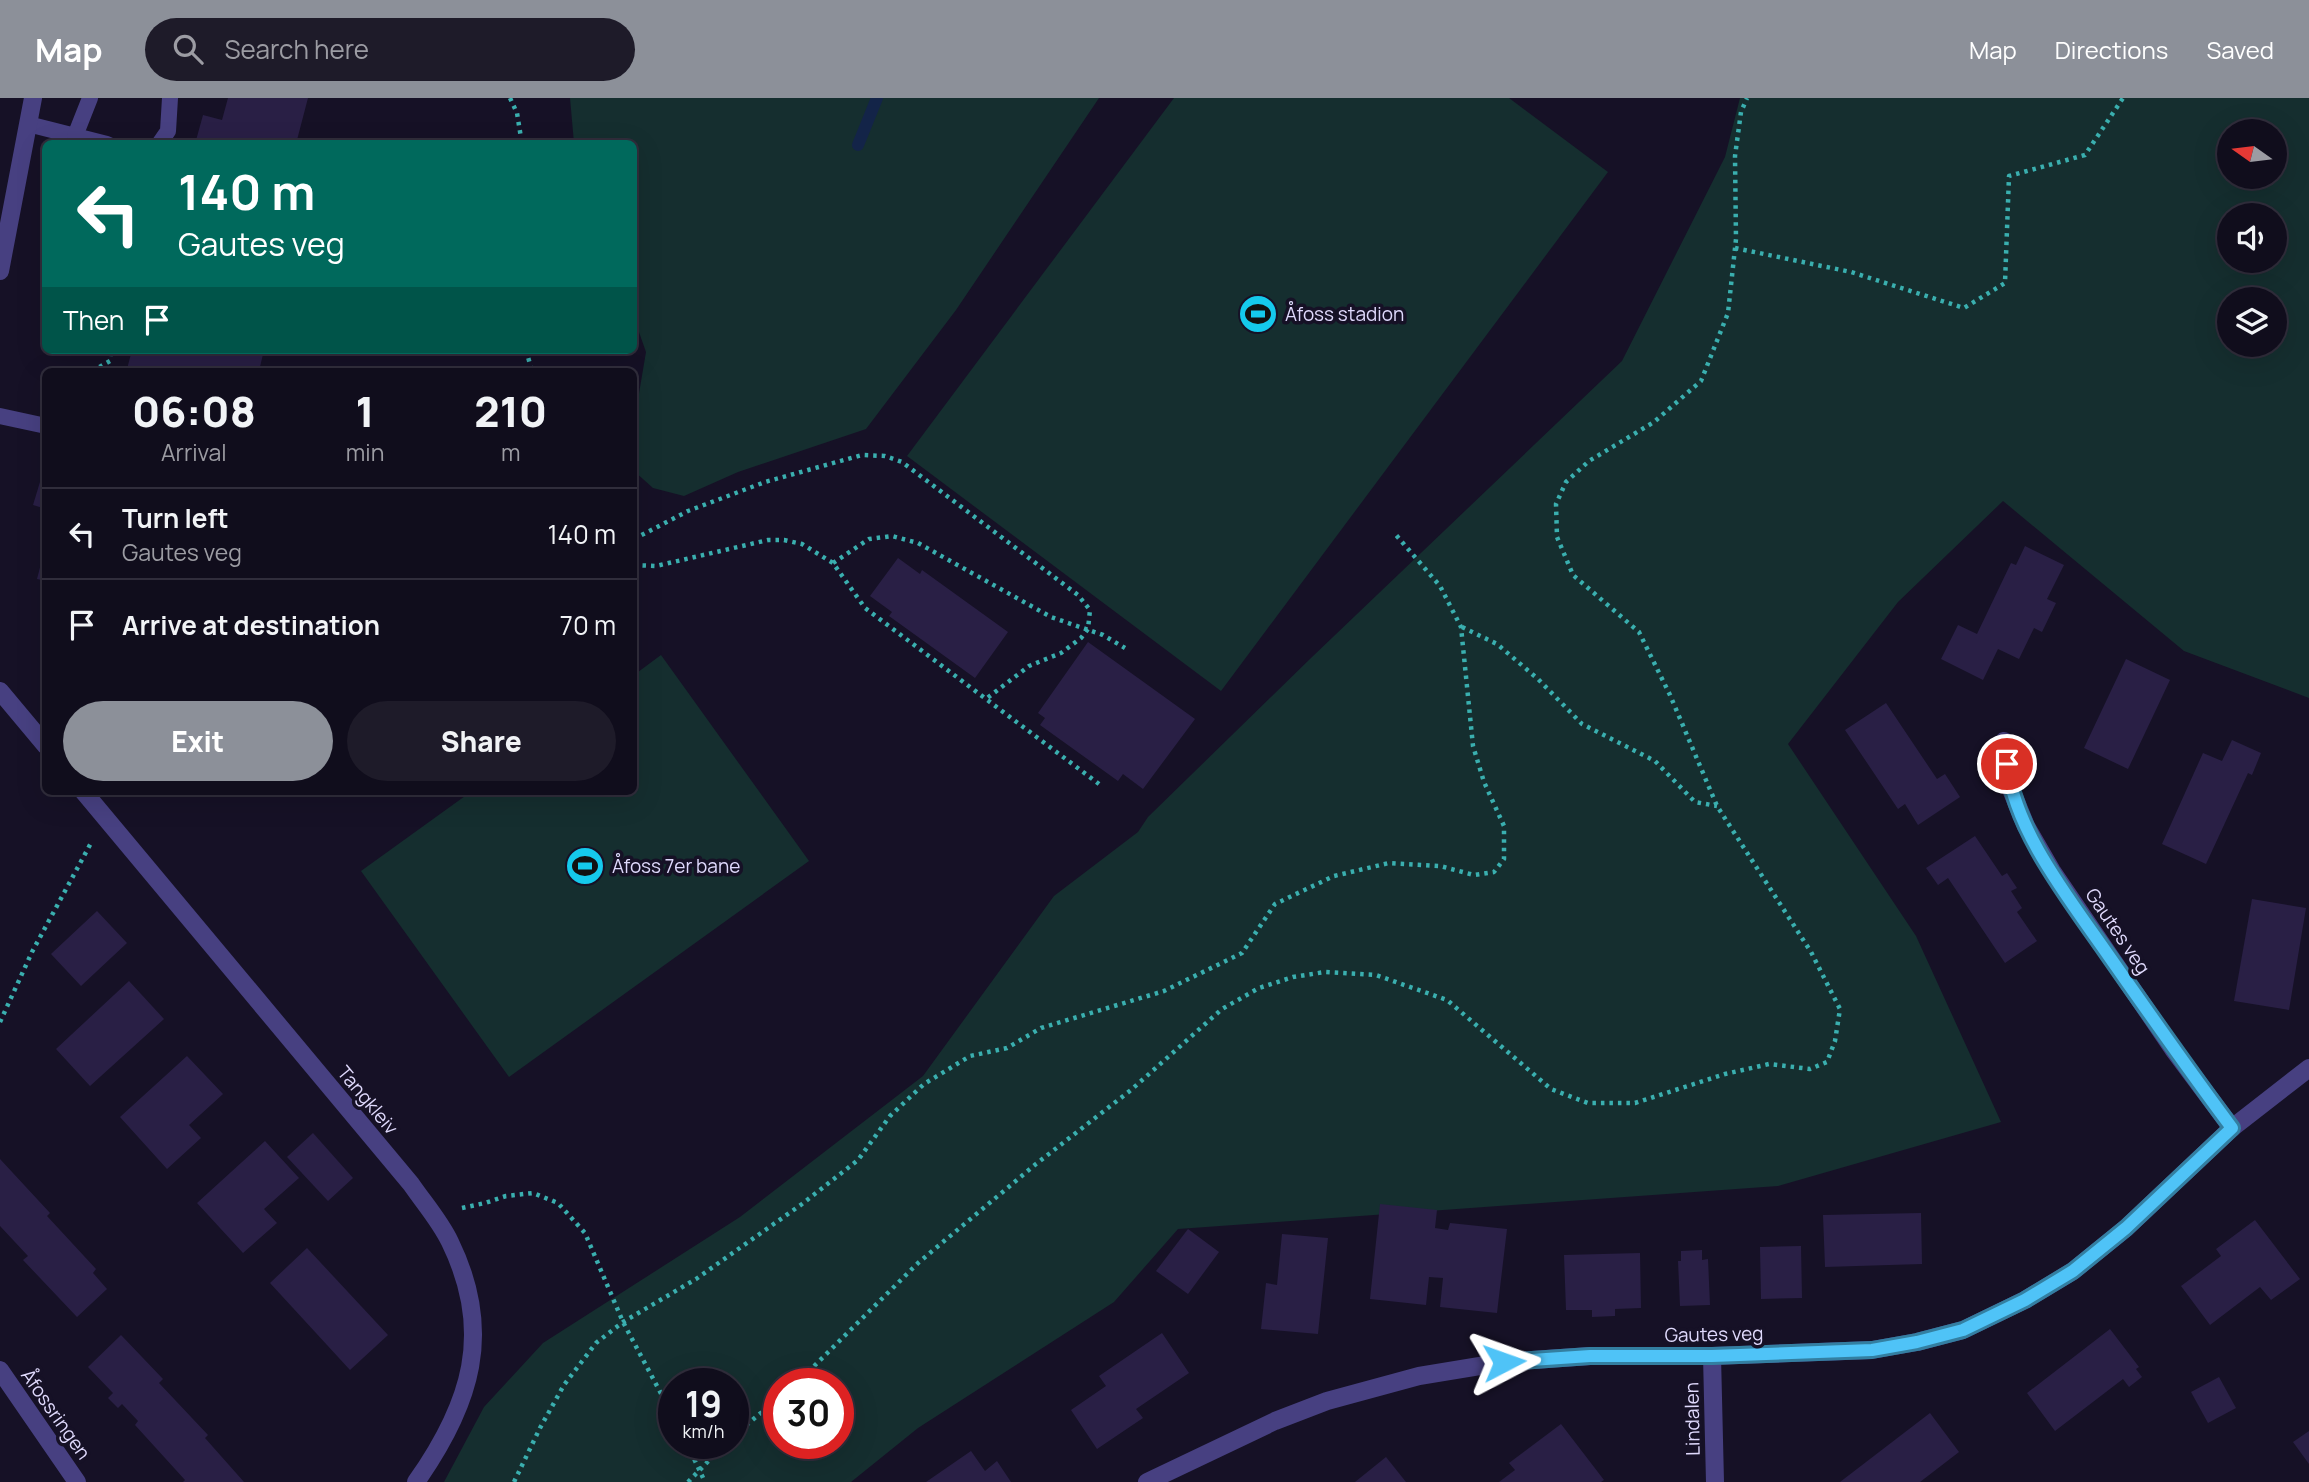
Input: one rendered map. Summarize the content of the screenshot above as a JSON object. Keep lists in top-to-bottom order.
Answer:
{
  "streets": {
    "street": [
      "Gautes veg",
      "Tangkleiv",
      "Åfossringen",
      "Lindalen"
    ]
  },
  "crossings": [
    ["Gautes veg", "Lindalen"]
  ],
  "places": {
    "sports": ["Åfoss stadion", "Åfoss 7er bane"]
  },
  "north": "left",
  "page": {
    "header": "Map",
    "search": "Search here",
    "nav": ["Map", "Directions", "Saved"],
    "turn": ["140 m", "Gautes veg"],
    "then": "Then",
    "eta": [
      "06:08",
      "Arrival",
      "1",
      "min",
      "210",
      "m"
    ],
    "list": [
      {
        "name": "Turn left",
        "note": "Gautes veg",
        "value": "140 m"
      },
      {
        "name": "Arrive at destination",
        "value": "70 m"
      }
    ],
    "buttons": ["Exit", "Share"],
    "speed": "19 km/h",
    "limit": "30"
  }
}
